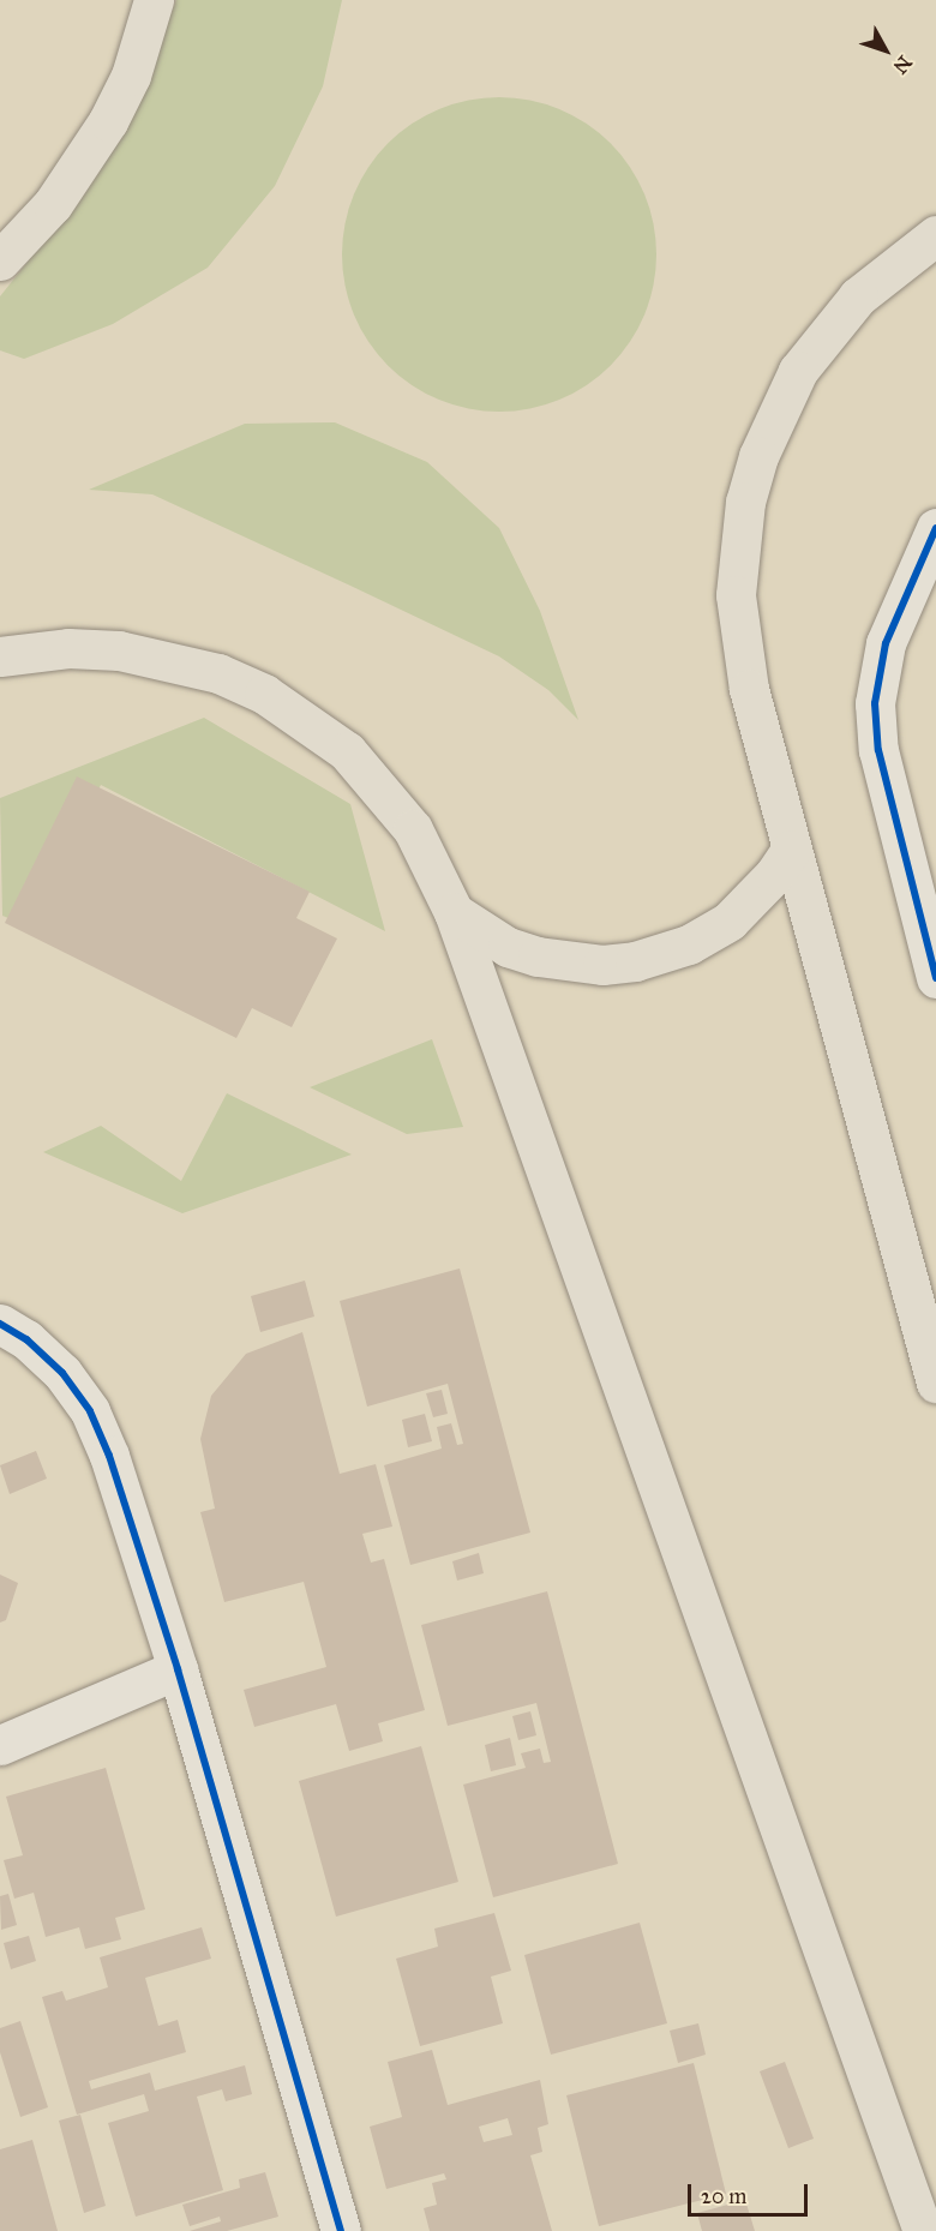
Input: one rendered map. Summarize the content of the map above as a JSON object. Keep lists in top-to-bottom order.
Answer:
{
  "scale_bar": "20 m",
  "north": "bottom right"
}
